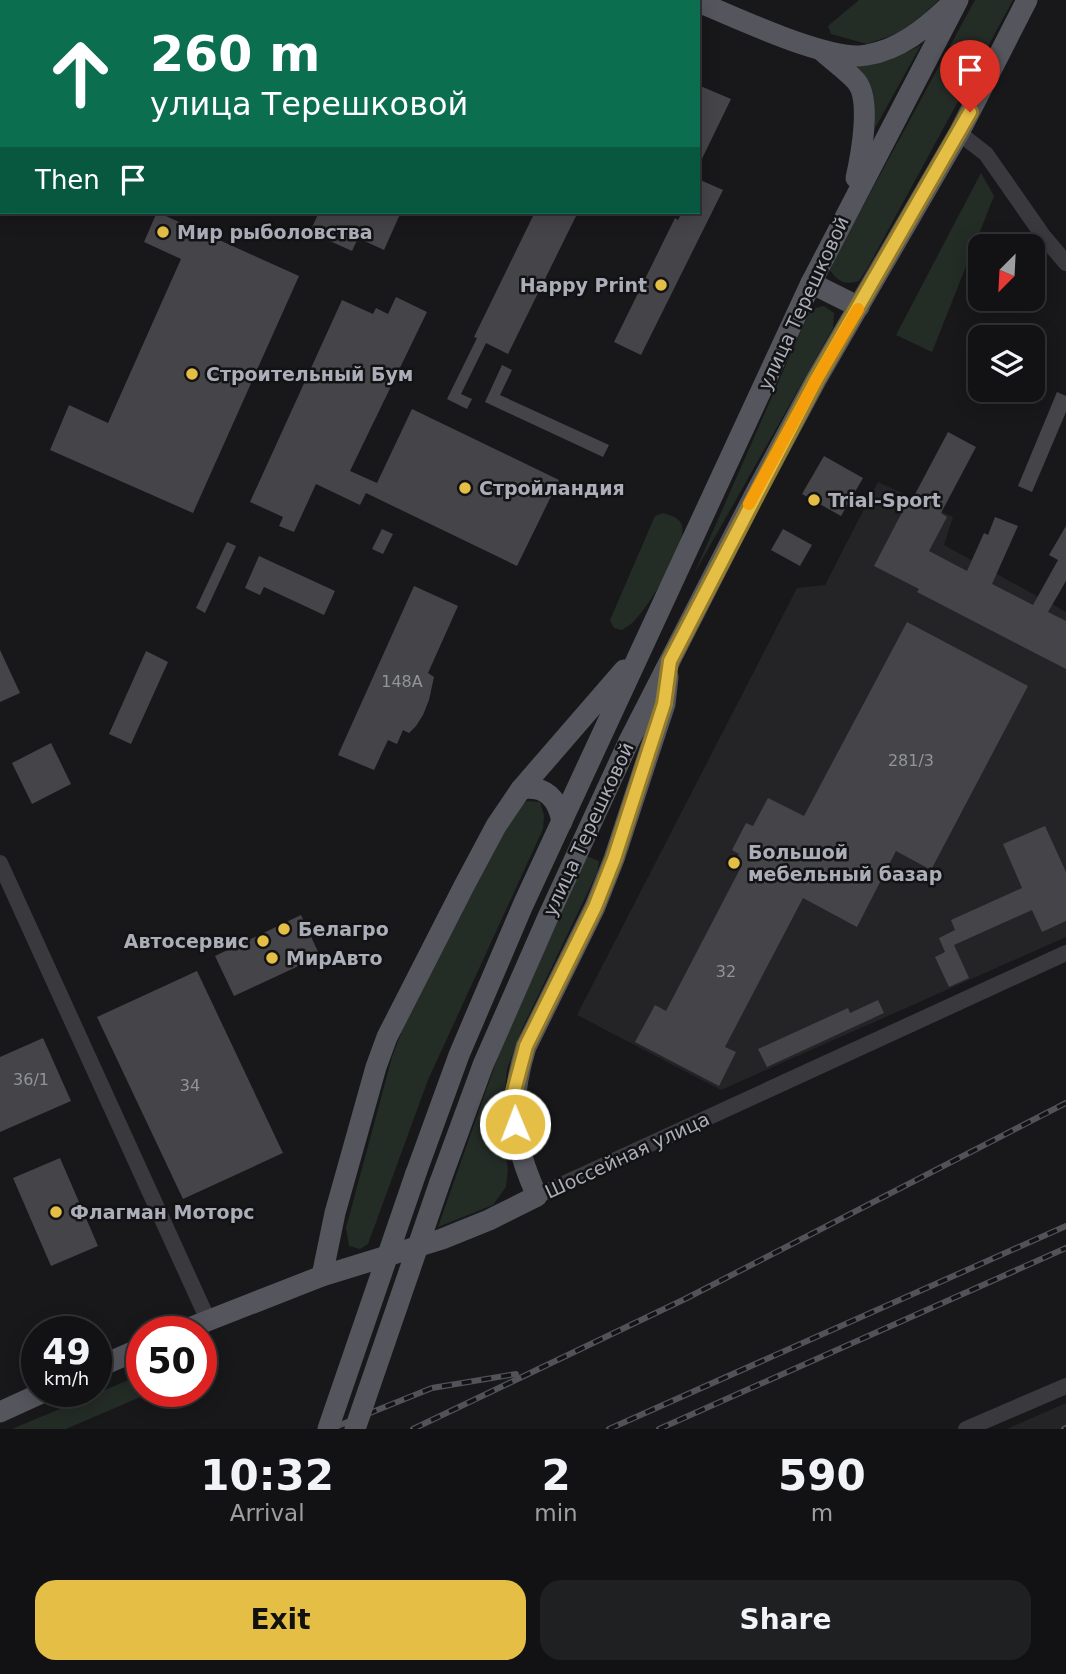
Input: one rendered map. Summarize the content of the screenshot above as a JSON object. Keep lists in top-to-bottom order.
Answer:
{
  "streets": {
    "main road": ["улица Терешковой", "Шоссейная улица"]
  },
  "places": [
    "Мир рыболовства",
    "Happy Print",
    "Строительный Бум",
    "Стройландия",
    "Trial-Sport",
    "Большой мебельный базар",
    "Белагро",
    "Автосервис",
    "МирАвто",
    "Флагман Моторс"
  ],
  "house_numbers": [
    "148А",
    "281/3",
    "32",
    "36/1",
    "34"
  ],
  "north": "bottom left",
  "page": {
    "turn": ["260 m", "улица Терешковой"],
    "then": "Then",
    "speed": "49 km/h",
    "limit": "50",
    "eta": [
      "10:32",
      "Arrival",
      "2",
      "min",
      "590",
      "m"
    ],
    "buttons": ["Exit", "Share"]
  }
}
